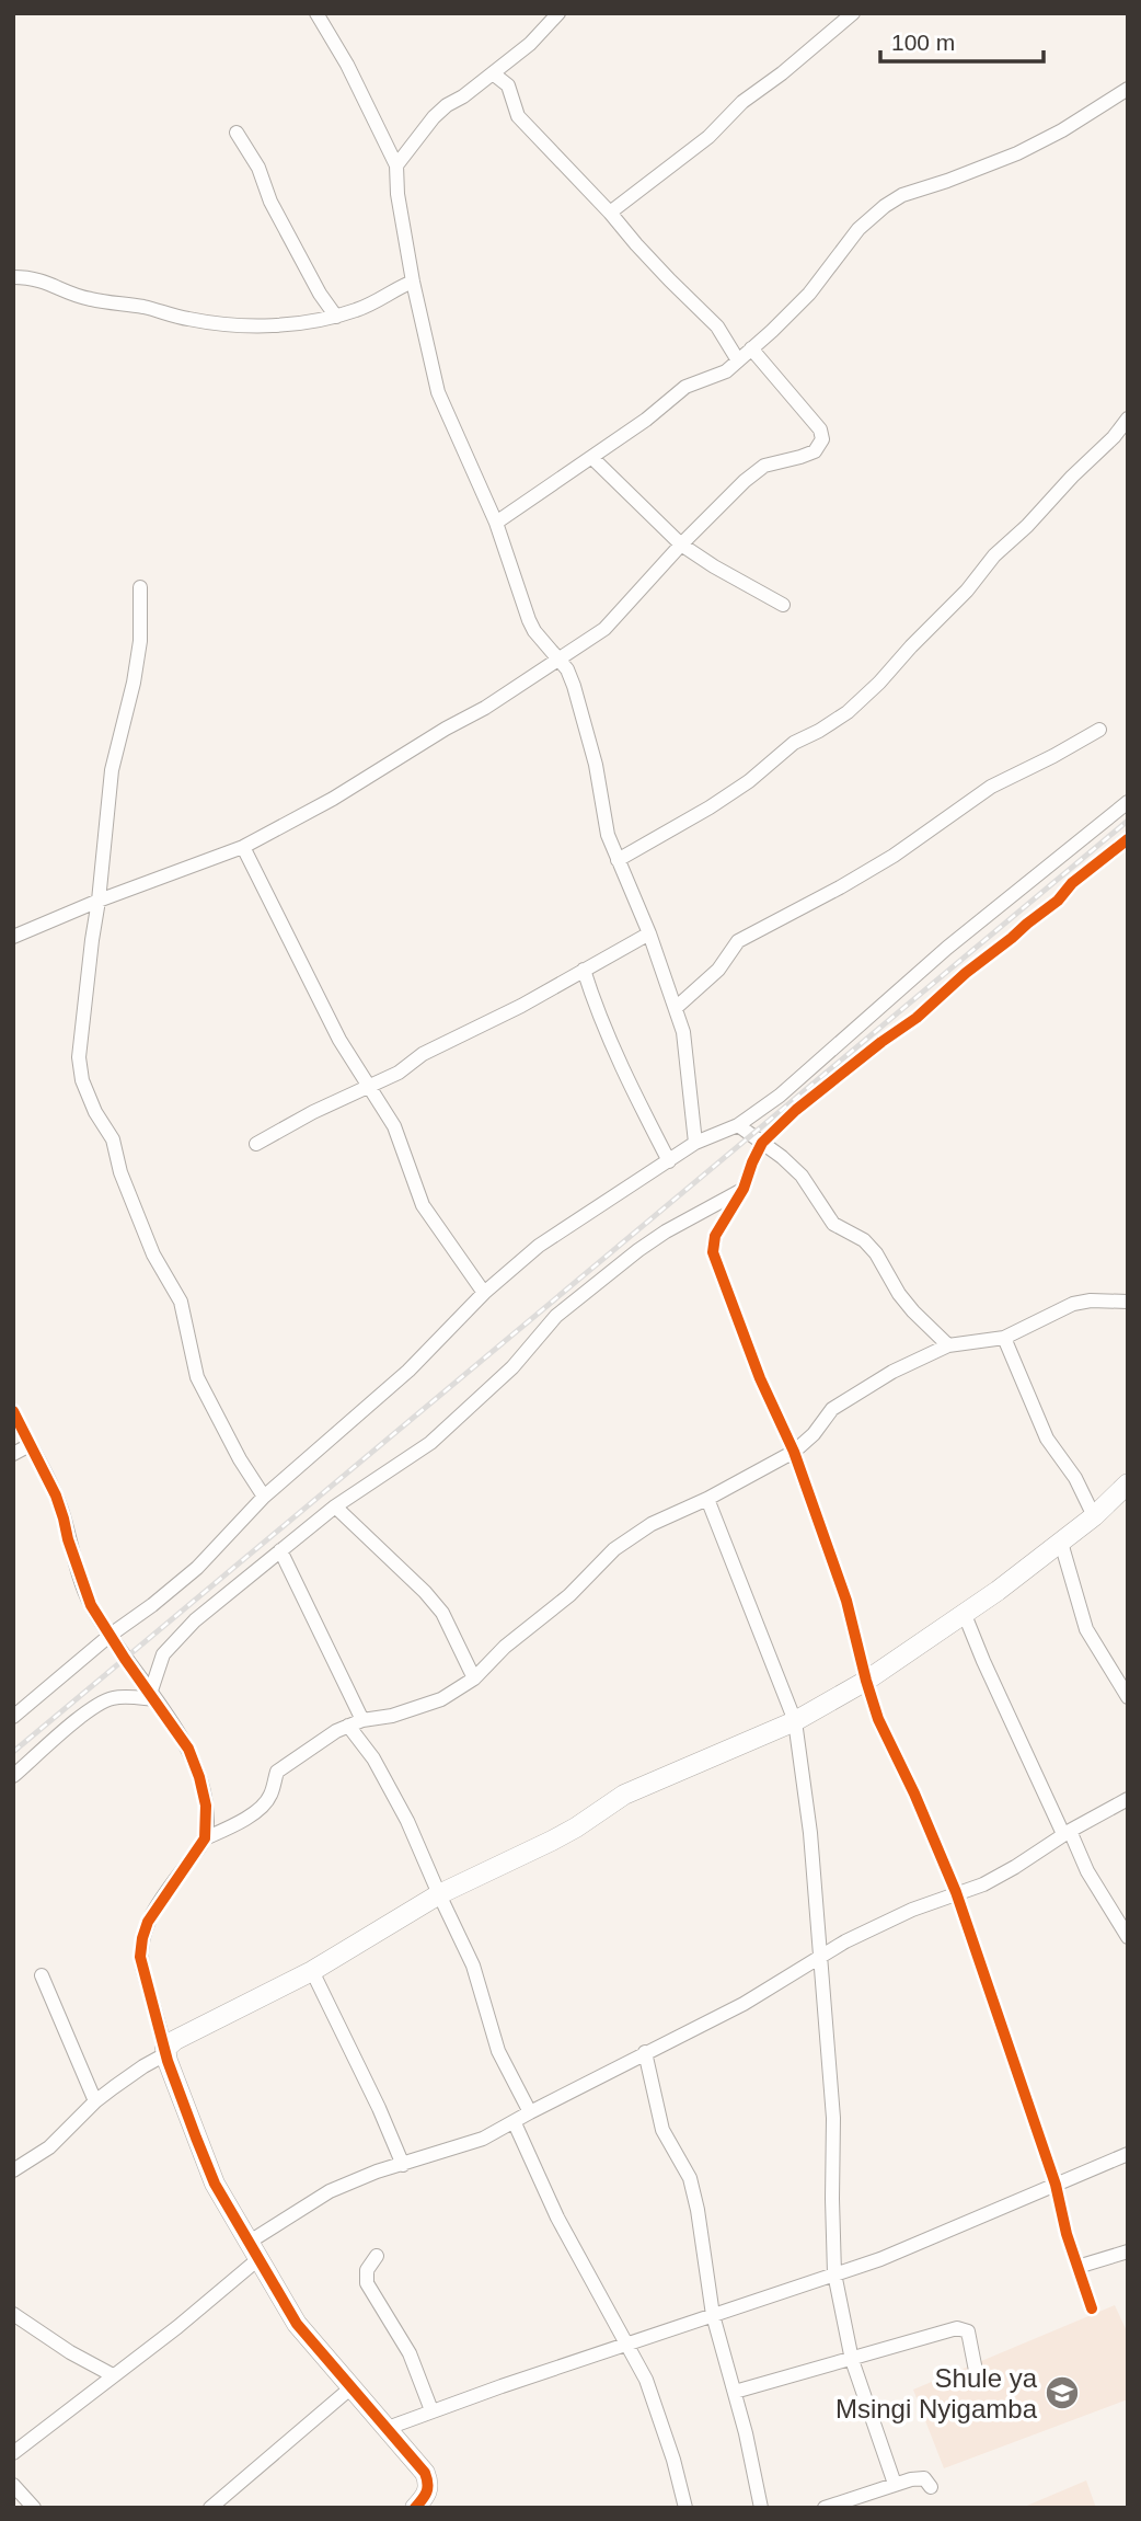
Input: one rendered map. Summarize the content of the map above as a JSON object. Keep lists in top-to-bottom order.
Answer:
{
  "places": {
    "school or university": ["Shule ya Msingi Nyigamba"]
  },
  "scale_bar": "100 m"
}
